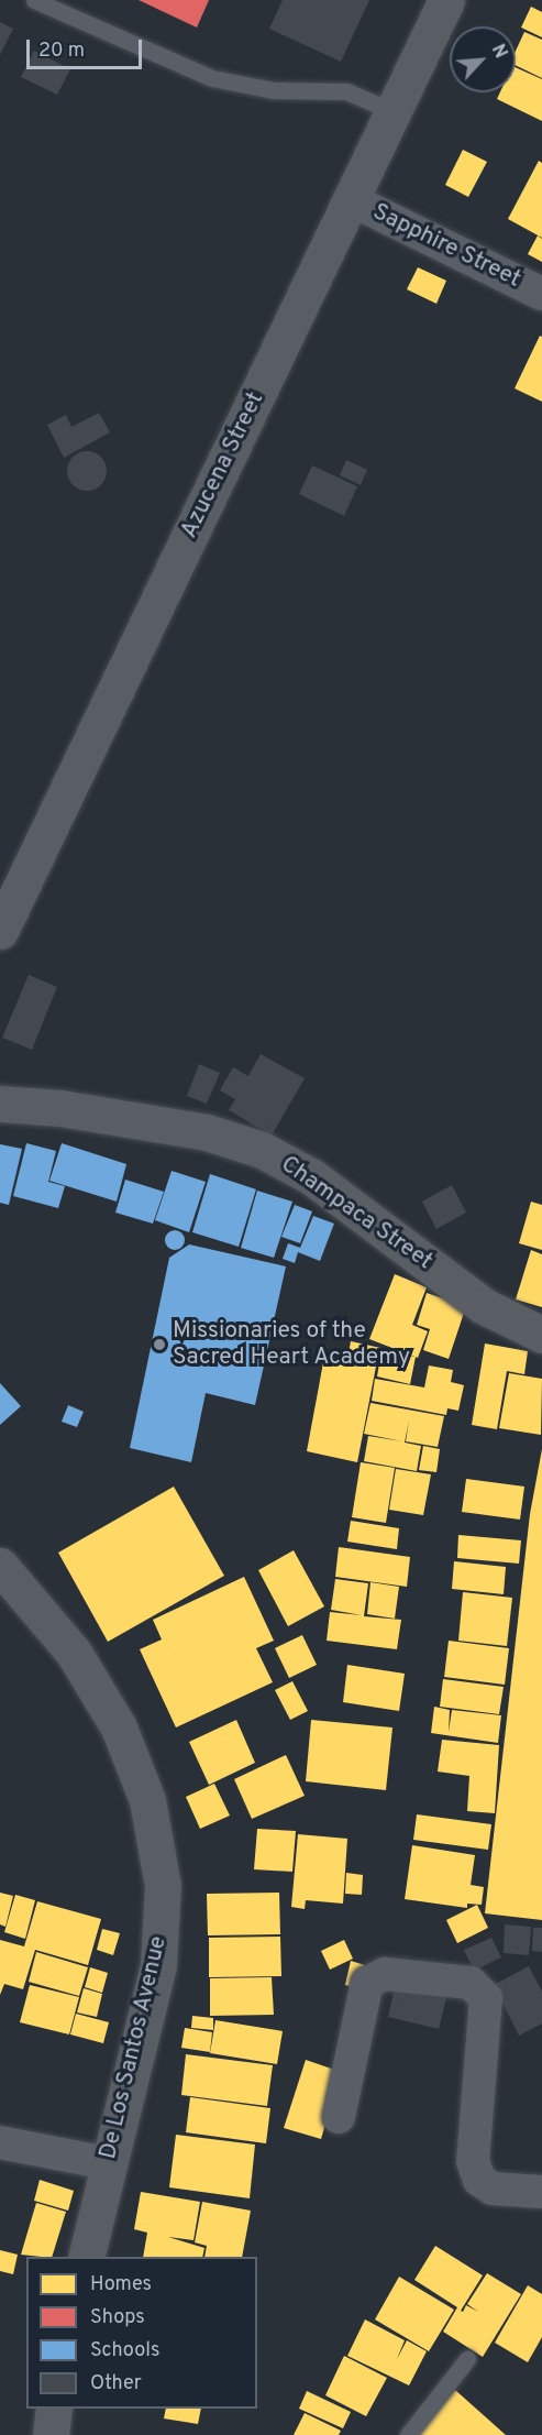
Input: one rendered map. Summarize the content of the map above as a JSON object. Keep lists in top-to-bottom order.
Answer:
{
  "streets": {
    "street": [
      "Sapphire Street",
      "Azucena Street",
      "Champaca Street",
      "De Los Santos Avenue"
    ]
  },
  "crossings": [
    ["Sapphire Street", "Azucena Street"]
  ],
  "places": ["Missionaries of the Sacred Heart Academy"],
  "legend": [
    "Homes",
    "Shops",
    "Schools",
    "Other"
  ],
  "scale_bar": "20 m",
  "north": "top right"
}
